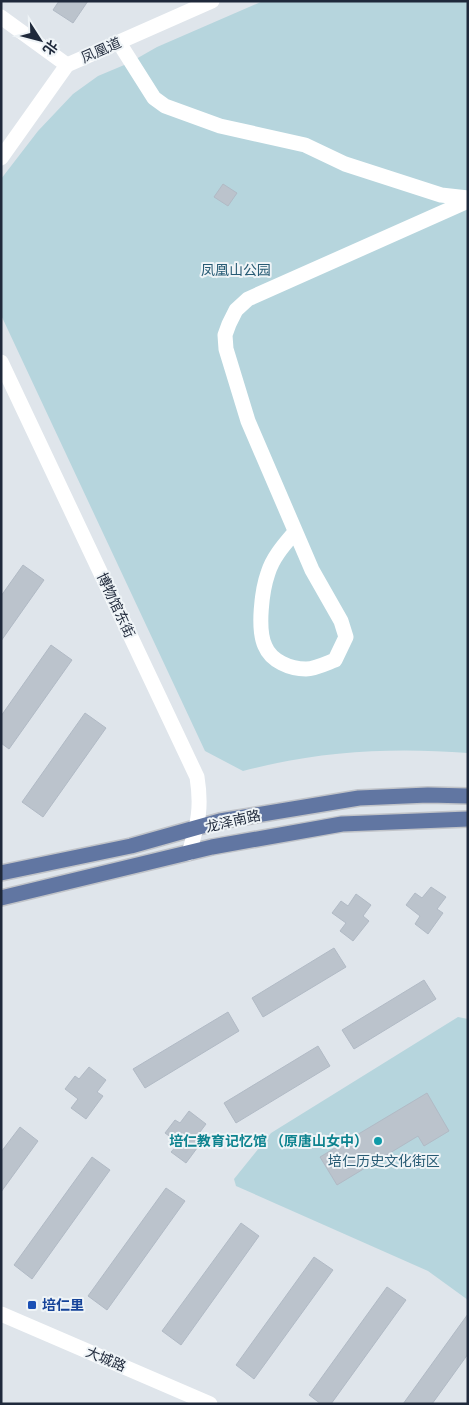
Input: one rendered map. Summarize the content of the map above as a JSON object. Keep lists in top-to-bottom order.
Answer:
{
  "streets": {
    "main road": ["龙泽南路"],
    "street": ["凤凰道", "博物馆东街", "大城路"]
  },
  "crossings": [
    ["博物馆东街", "龙泽南路"]
  ],
  "parks": ["凤凰山公园", "培仁历史文化街区"],
  "places": {
    "other": ["培仁教育记忆馆 （原唐山女中）"],
    "transit": ["培仁里"]
  },
  "north": "bottom right"
}
